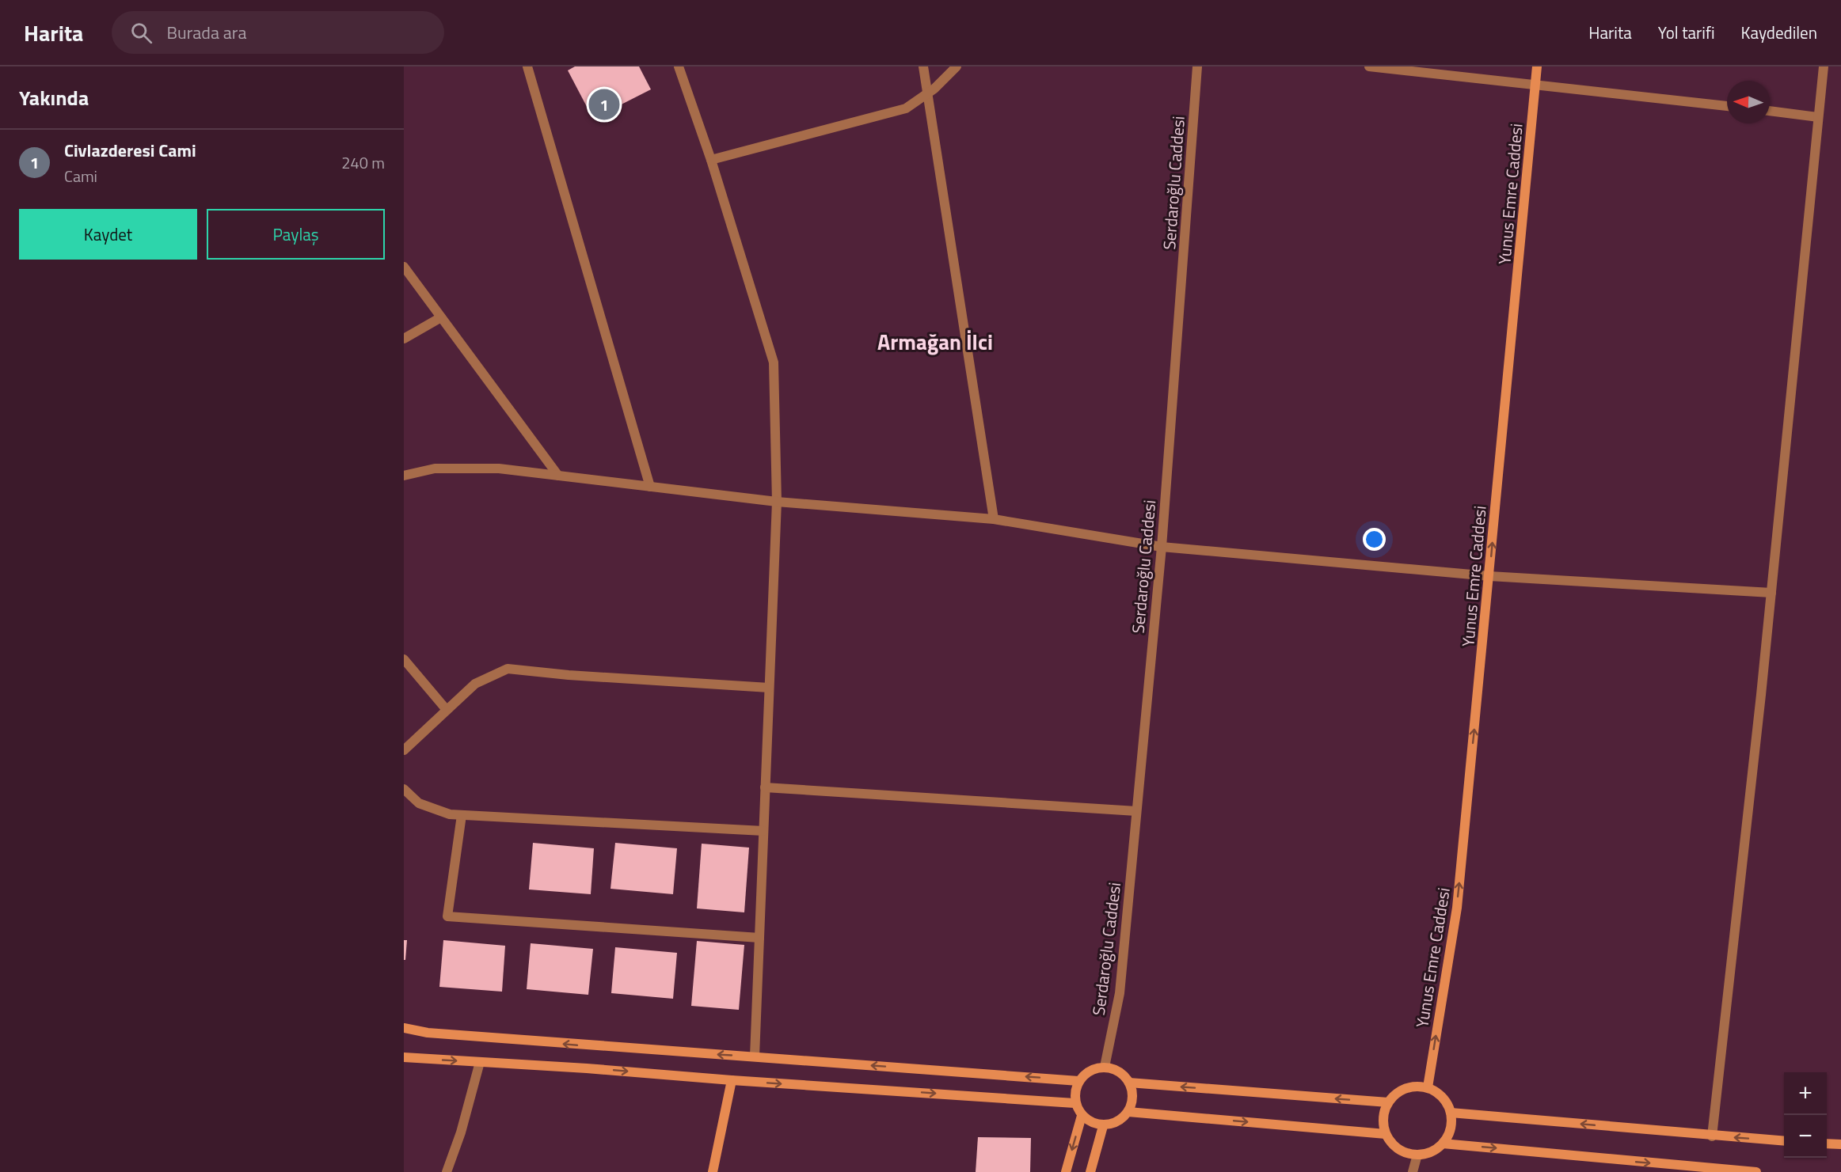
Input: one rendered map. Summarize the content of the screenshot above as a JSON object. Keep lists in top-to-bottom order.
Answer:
{
  "streets": {
    "main road": ["Yunus Emre Caddesi"],
    "street": ["Serdaroğlu Caddesi"]
  },
  "one_way": ["Yunus Emre Caddesi"],
  "districts": ["Armağan İlci"],
  "north": "left",
  "page": {
    "header": "Harita",
    "search": "Burada ara",
    "nav": ["Harita", "Yol tarifi", "Kaydedilen"],
    "heading": "Yakında",
    "pins": "1",
    "list": [
      {
        "mark": "1",
        "name": "Civlazderesi Cami",
        "note": "Cami",
        "value": "240 m"
      }
    ],
    "buttons": ["Kaydet", "Paylaş"],
    "map_buttons": ["+", "−"]
  }
}
